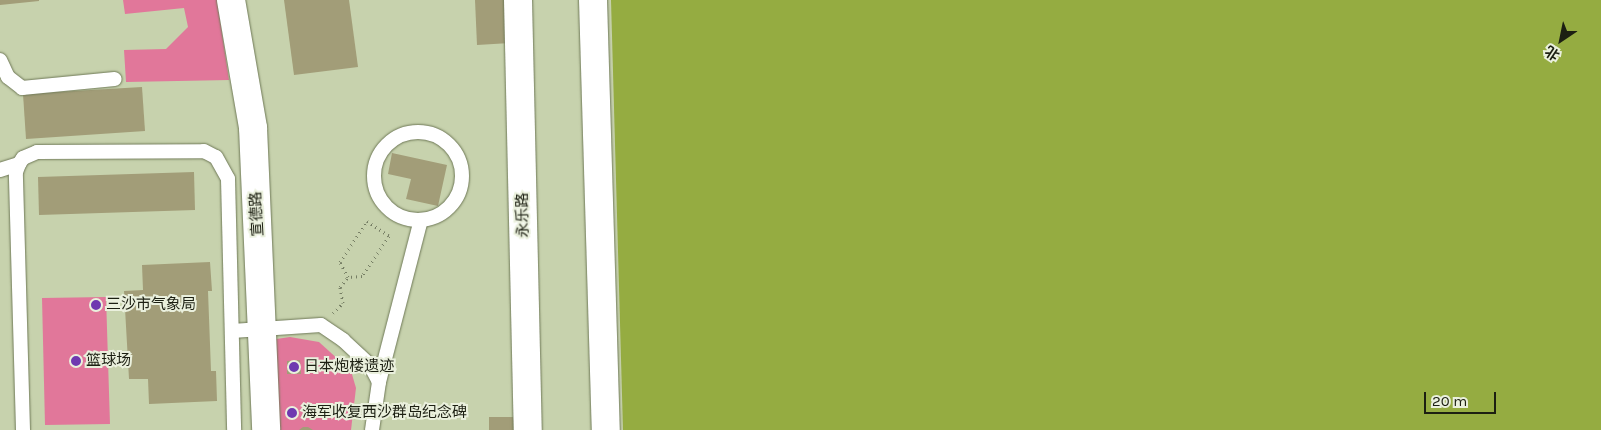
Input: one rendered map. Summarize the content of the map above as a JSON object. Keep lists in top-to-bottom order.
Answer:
{
  "streets": {
    "street": ["宣德路", "永乐路"]
  },
  "places": [
    "三沙市气象局",
    "篮球场",
    "日本炮楼遗迹",
    "海军收复西沙群岛纪念碑"
  ],
  "scale_bar": "20 m",
  "north": "bottom left"
}
